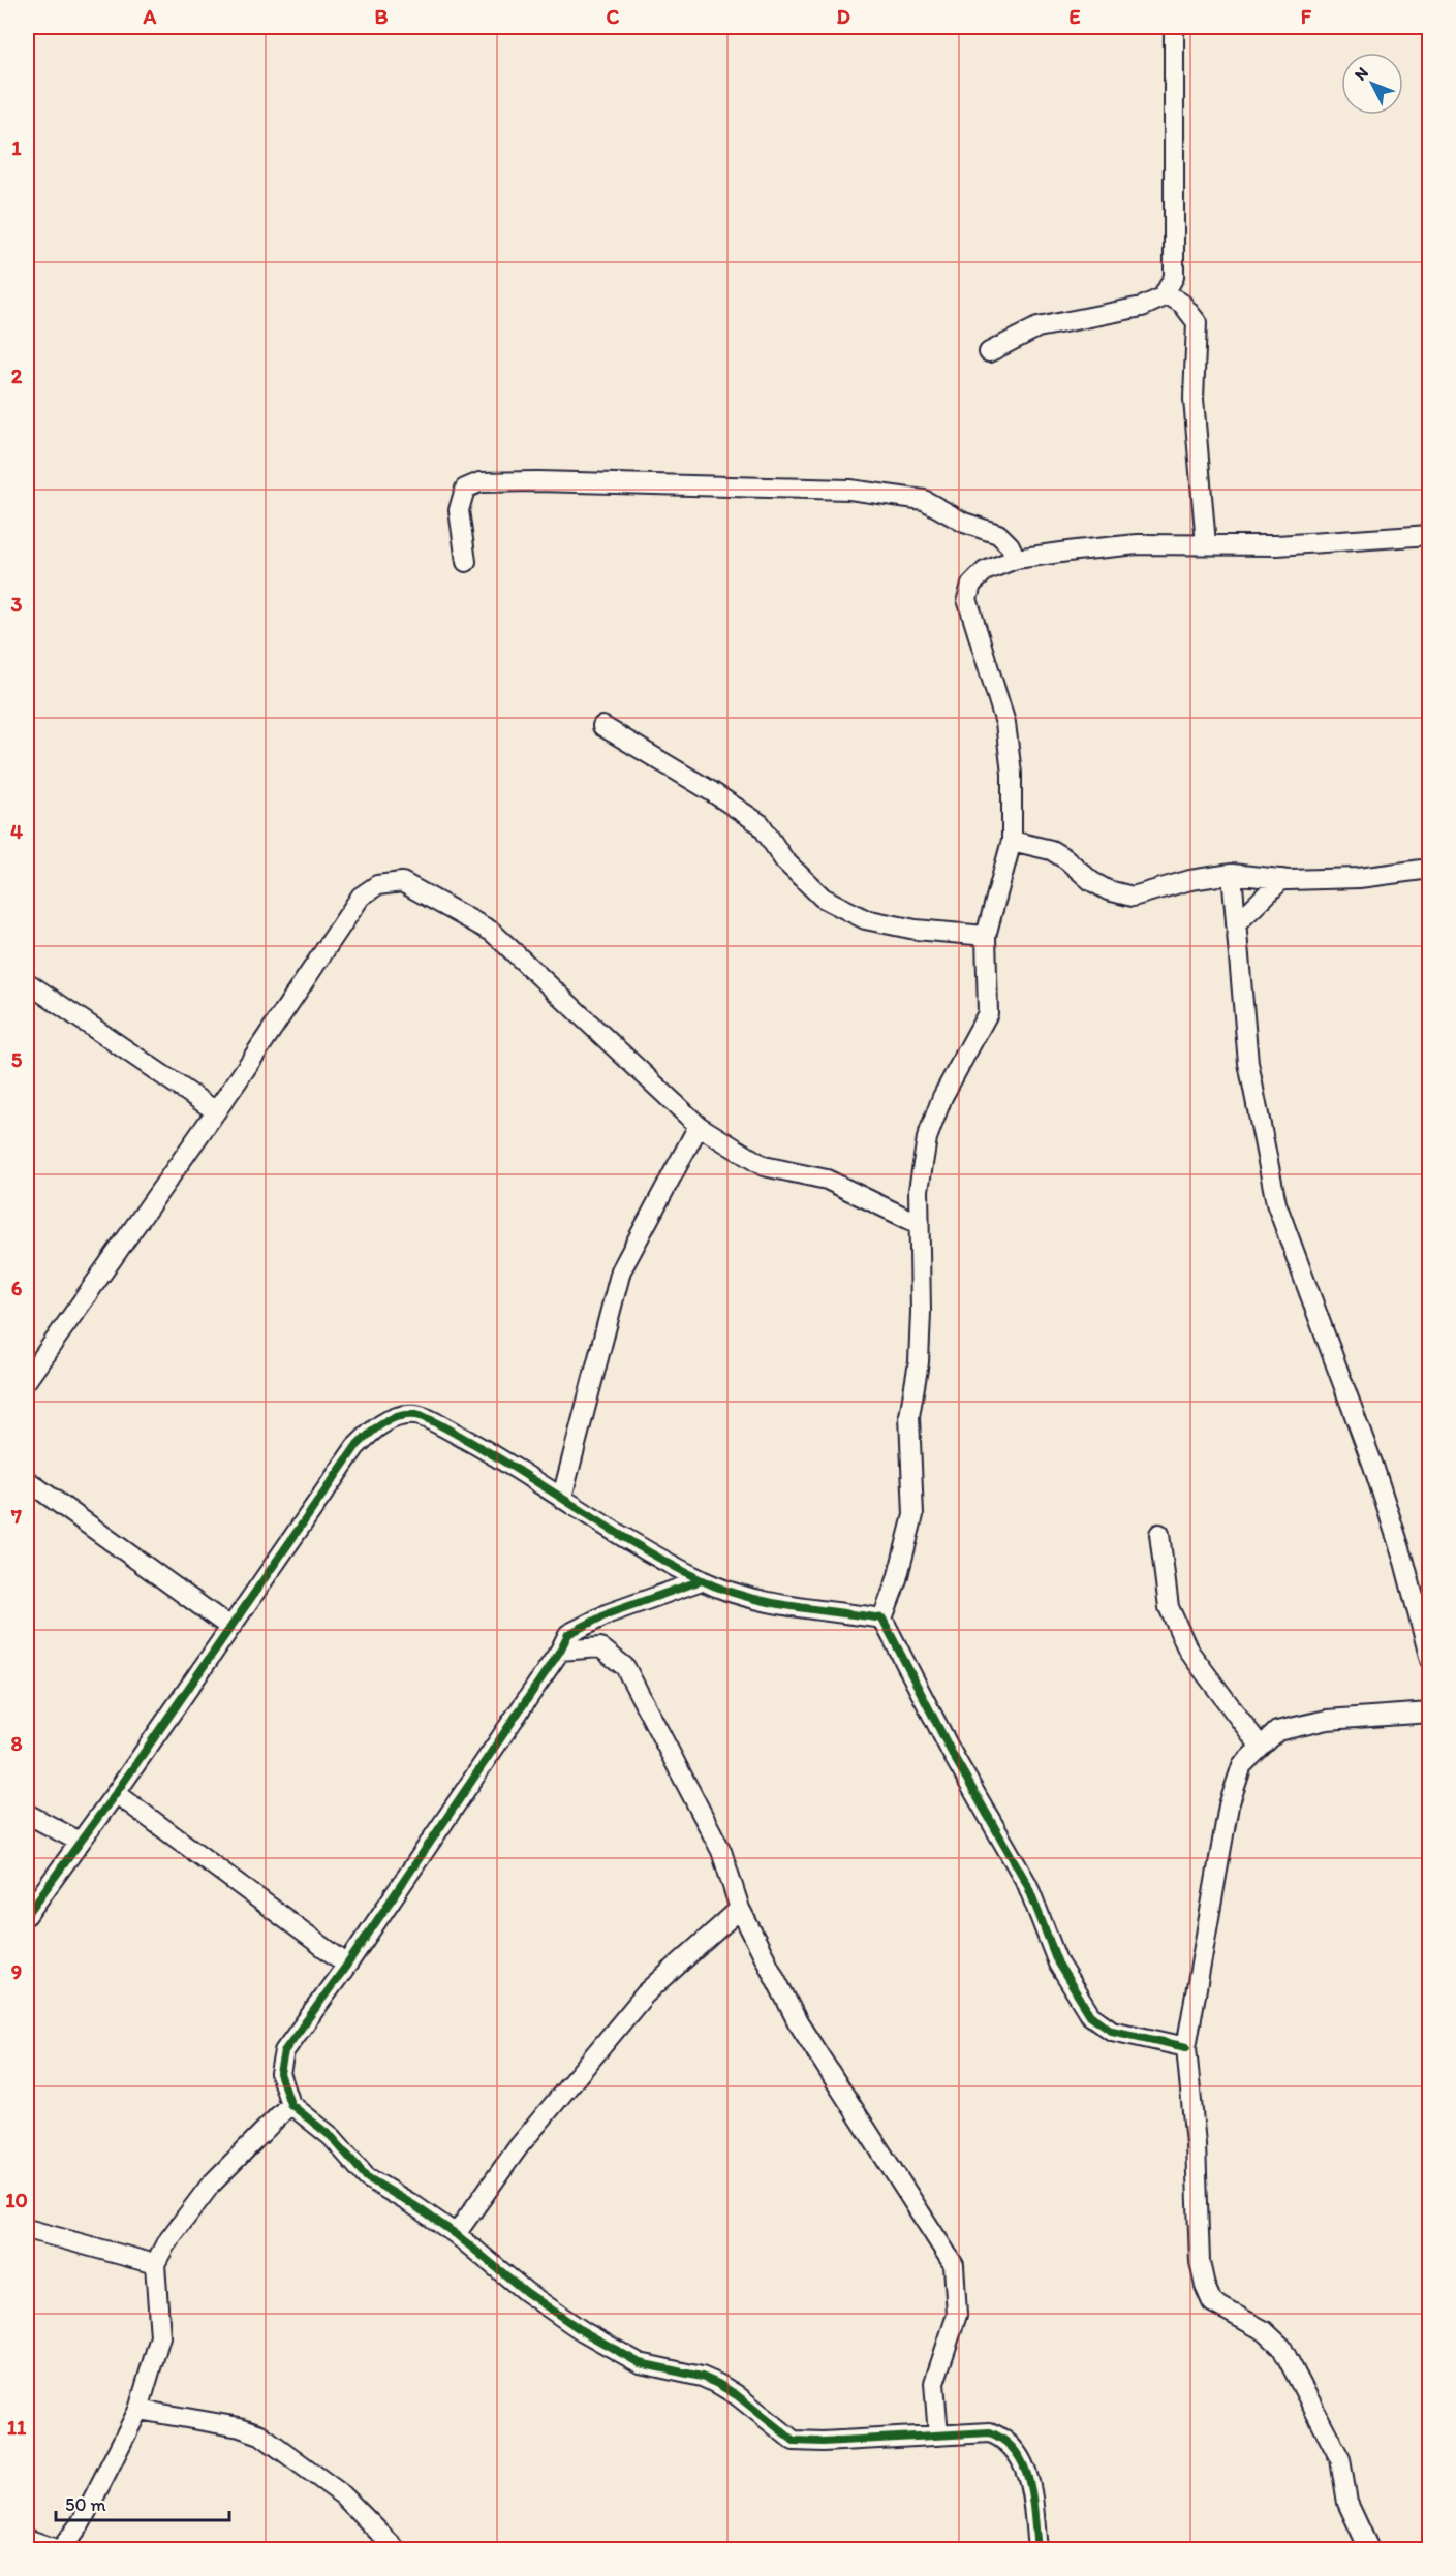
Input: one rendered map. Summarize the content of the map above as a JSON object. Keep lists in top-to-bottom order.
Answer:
{
  "scale_bar": "50 m",
  "north": "top left",
  "grid": {
    "columns": [
      "A",
      "B",
      "C",
      "D",
      "E",
      "F"
    ],
    "rows": [
      "1",
      "2",
      "3",
      "4",
      "5",
      "6",
      "7",
      "8",
      "9",
      "10",
      "11"
    ]
  }
}
